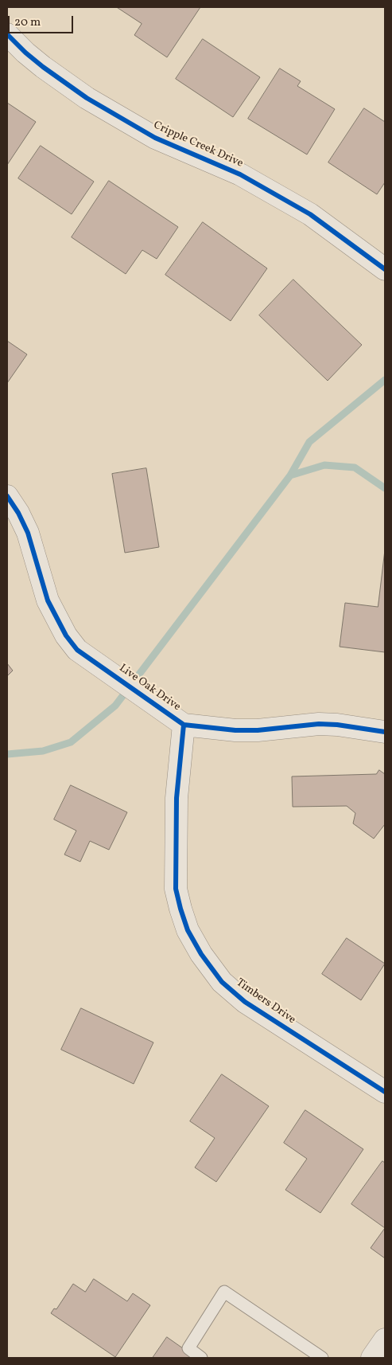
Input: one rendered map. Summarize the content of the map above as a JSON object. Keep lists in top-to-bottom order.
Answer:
{
  "streets": {
    "street": ["Cripple Creek Drive", "Live Oak Drive", "Timbers Drive"]
  },
  "crossings": [
    ["Live Oak Drive", "Timbers Drive"]
  ],
  "scale_bar": "20 m"
}
